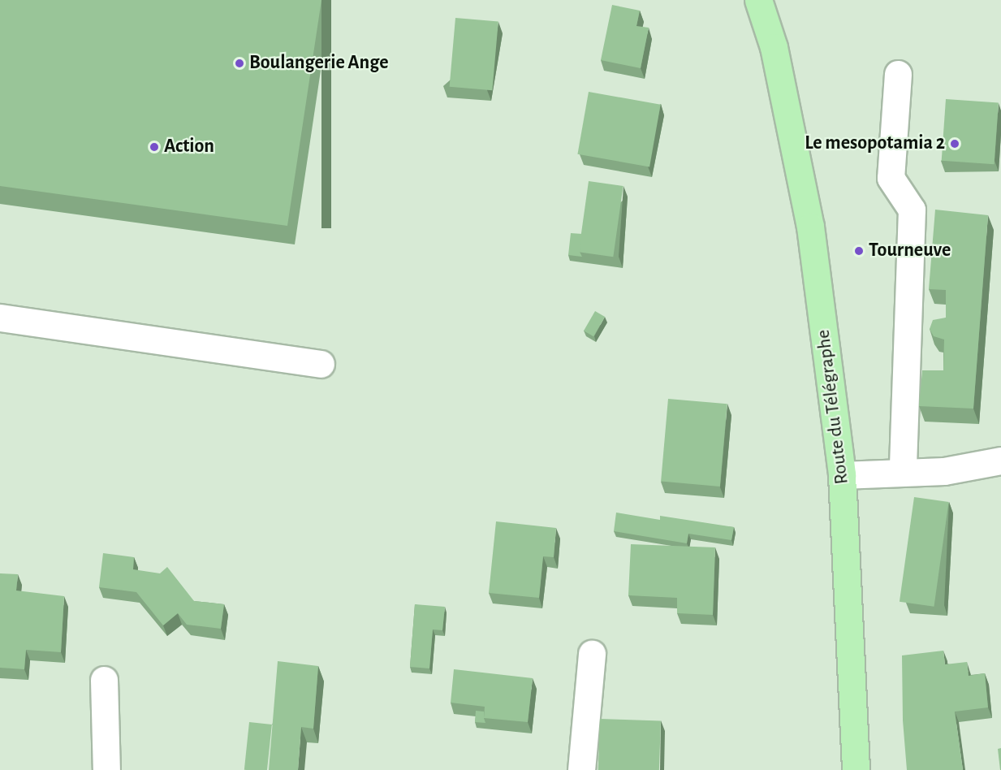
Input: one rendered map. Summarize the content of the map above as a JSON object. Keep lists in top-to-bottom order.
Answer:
{
  "streets": {
    "main road": ["Route du Télégraphe"]
  },
  "places": [
    "Boulangerie Ange",
    "Le mesopotamia 2",
    "Action",
    "Tourneuve"
  ]
}
